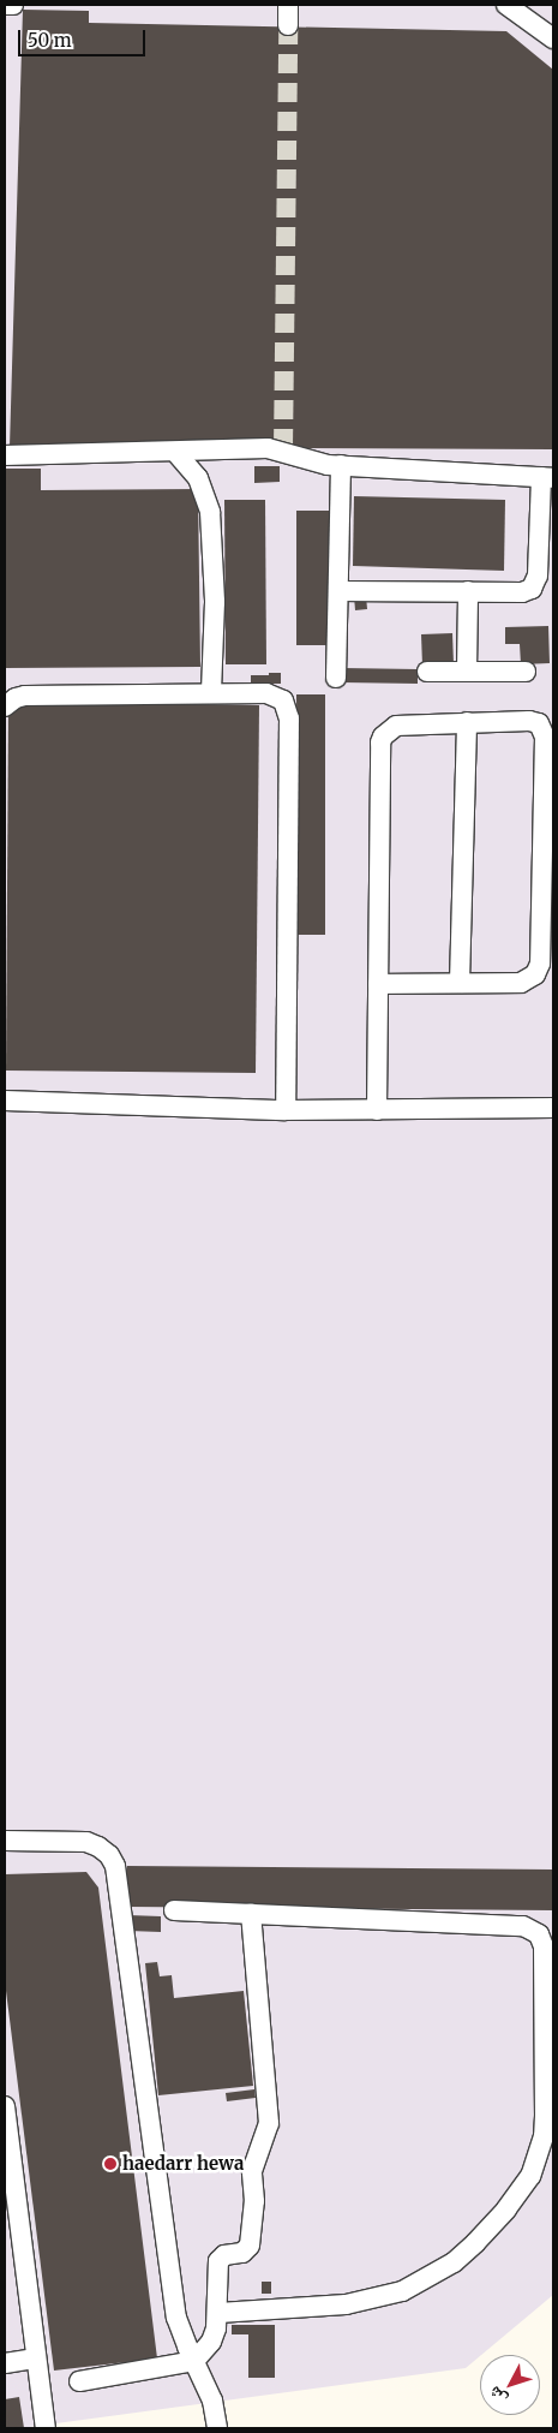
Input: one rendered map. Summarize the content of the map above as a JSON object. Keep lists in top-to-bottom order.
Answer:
{
  "places": ["haedarr hewa"],
  "scale_bar": "50 m",
  "north": "bottom left"
}
